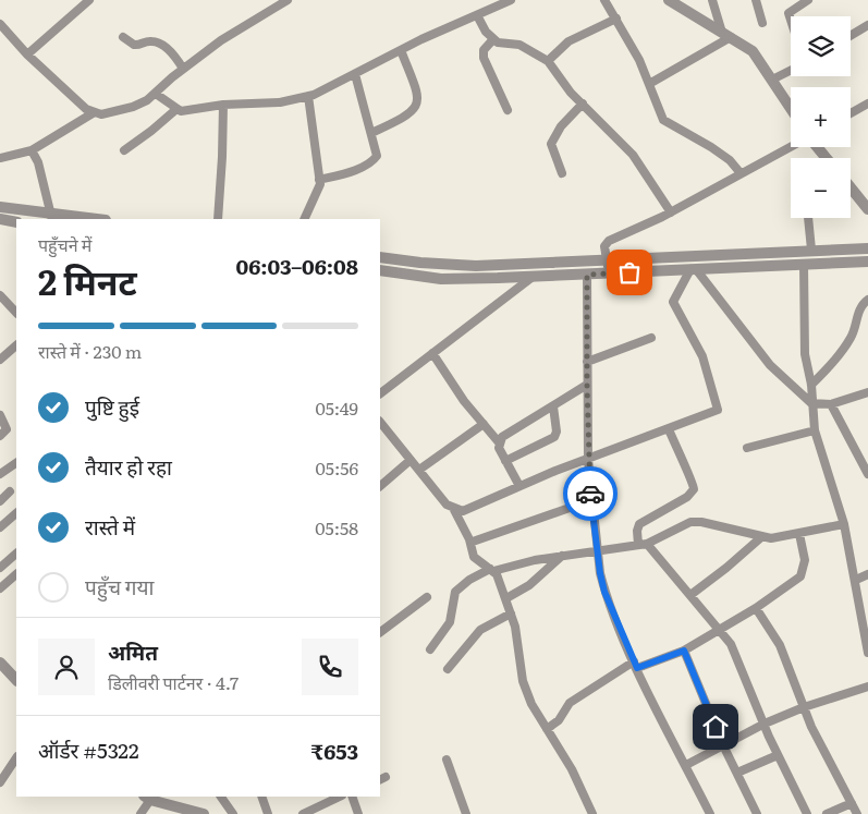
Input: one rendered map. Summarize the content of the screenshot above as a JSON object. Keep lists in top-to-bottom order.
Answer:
{
  "page": {
    "map_buttons": ["+", "−"],
    "heading": ["2 मिनट", "पहुँचने में", "06:03–06:08"],
    "panel": [
      "अमित",
      "डिलीवरी पार्टनर · 4.7",
      "ऑर्डर #5322",
      "₹653"
    ],
    "bar": "रास्ते में · 230 m",
    "list": [
      ["पुष्टि हुई", "05:49"],
      ["तैयार हो रहा", "05:56"],
      ["रास्ते में", "05:58"],
      "पहुँच गया"
    ]
  }
}
